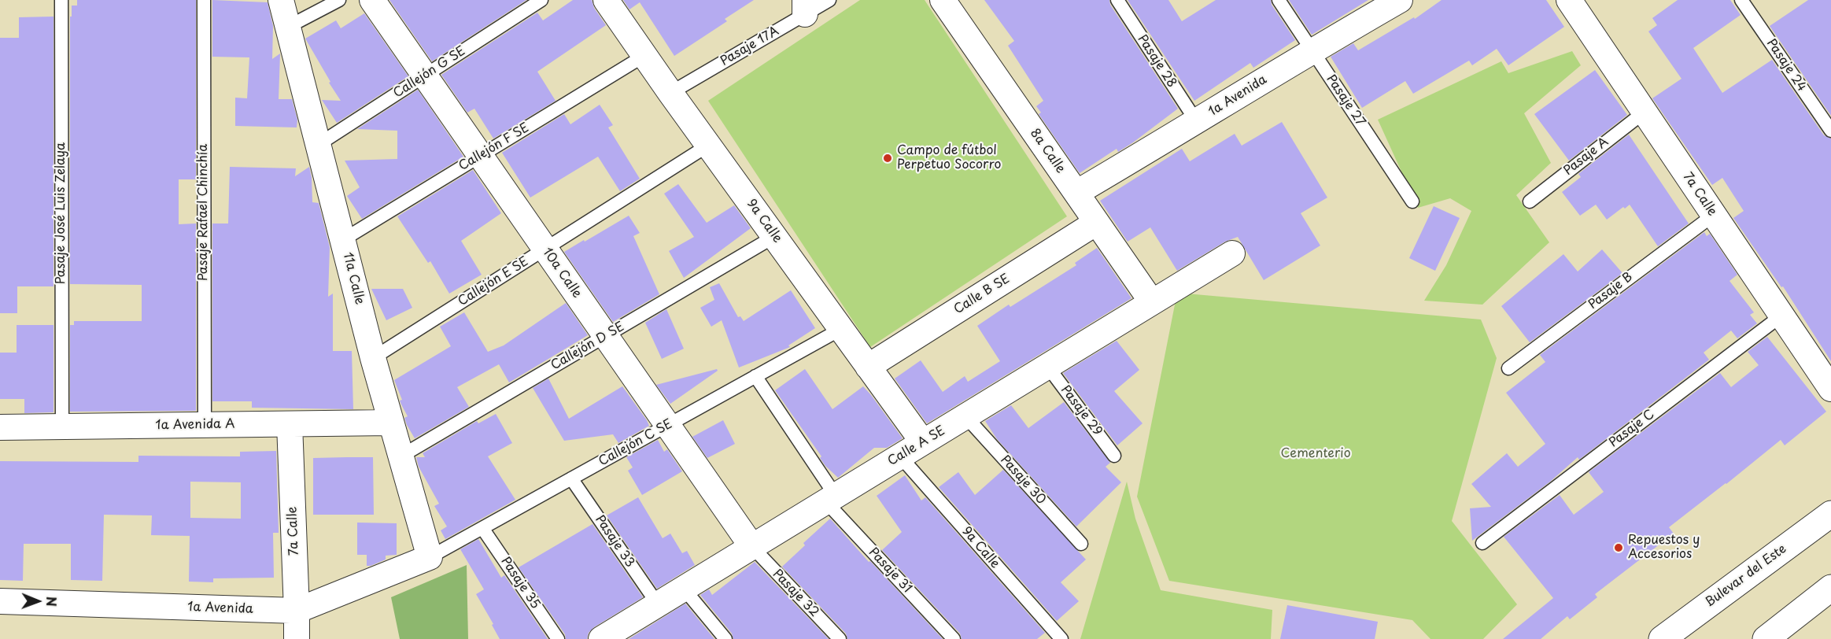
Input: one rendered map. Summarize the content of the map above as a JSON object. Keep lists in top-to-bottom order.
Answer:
{
  "streets": {
    "highway": ["Bulevar del Este"],
    "street": [
      "1a Avenida",
      "8a Calle",
      "7a Calle",
      "9a Calle",
      "10a Calle",
      "11a Calle",
      "Calle B SE",
      "1a Avenida A",
      "Calle A SE"
    ],
    "lane": [
      "Pasaje 17A",
      "Pasaje 28",
      "Pasaje 24",
      "Callejón G SE",
      "Pasaje 27",
      "Callejón F SE",
      "Pasaje A",
      "Pasaje Rafael Chinchía",
      "Pasaje José Luis Zelaya",
      "Callejón E SE",
      "Pasaje B",
      "Callejón D SE",
      "Pasaje 29",
      "Pasaje C",
      "Callejón C SE",
      "Pasaje 30",
      "Pasaje 33",
      "Pasaje 31",
      "Pasaje 35",
      "Pasaje 32"
    ]
  },
  "crossings": [
    ["Pasaje 17A", "9a Calle"],
    ["Pasaje 28", "1a Avenida"],
    ["Callejón G SE", "10a Calle"],
    ["Callejón G SE", "11a Calle"],
    ["1a Avenida", "Pasaje 27"],
    ["1a Avenida", "8a Calle"],
    ["1a Avenida", "7a Calle"],
    ["1a Avenida", "11a Calle"],
    ["1a Avenida", "Callejón C SE"],
    ["Callejón F SE", "9a Calle"],
    ["Callejón F SE", "10a Calle"],
    ["Callejón F SE", "11a Calle"],
    ["8a Calle", "Calle B SE"],
    ["8a Calle", "Calle A SE"],
    ["Pasaje A", "7a Calle"],
    ["7a Calle", "Pasaje B"],
    ["7a Calle", "1a Avenida A"],
    ["7a Calle", "Pasaje C"],
    ["Pasaje Rafael Chinchía", "1a Avenida A"],
    ["Pasaje José Luis Zelaya", "1a Avenida A"],
    ["9a Calle", "Callejón E SE"],
    ["9a Calle", "Calle B SE"],
    ["9a Calle", "Callejón D SE"],
    ["9a Calle", "Callejón C SE"],
    ["9a Calle", "Calle A SE"],
    ["10a Calle", "Callejón E SE"],
    ["10a Calle", "Callejón D SE"],
    ["10a Calle", "Callejón C SE"],
    ["10a Calle", "Calle A SE"],
    ["10a Calle", "Pasaje 32"],
    ["11a Calle", "Callejón E SE"],
    ["11a Calle", "Callejón D SE"],
    ["11a Calle", "1a Avenida A"],
    ["11a Calle", "Callejón C SE"],
    ["Pasaje 29", "Calle A SE"],
    ["Callejón C SE", "Pasaje 33"],
    ["Callejón C SE", "Pasaje 31"],
    ["Callejón C SE", "Pasaje 35"],
    ["Calle A SE", "Pasaje 30"],
    ["Calle A SE", "Pasaje 33"],
    ["Calle A SE", "Pasaje 31"],
    ["Calle A SE", "Pasaje 32"]
  ],
  "parks": ["Cementerio"],
  "places": ["Campo de fútbol Perpetuo Socorro", "Repuestos y Accesorios"],
  "north": "right"
}
